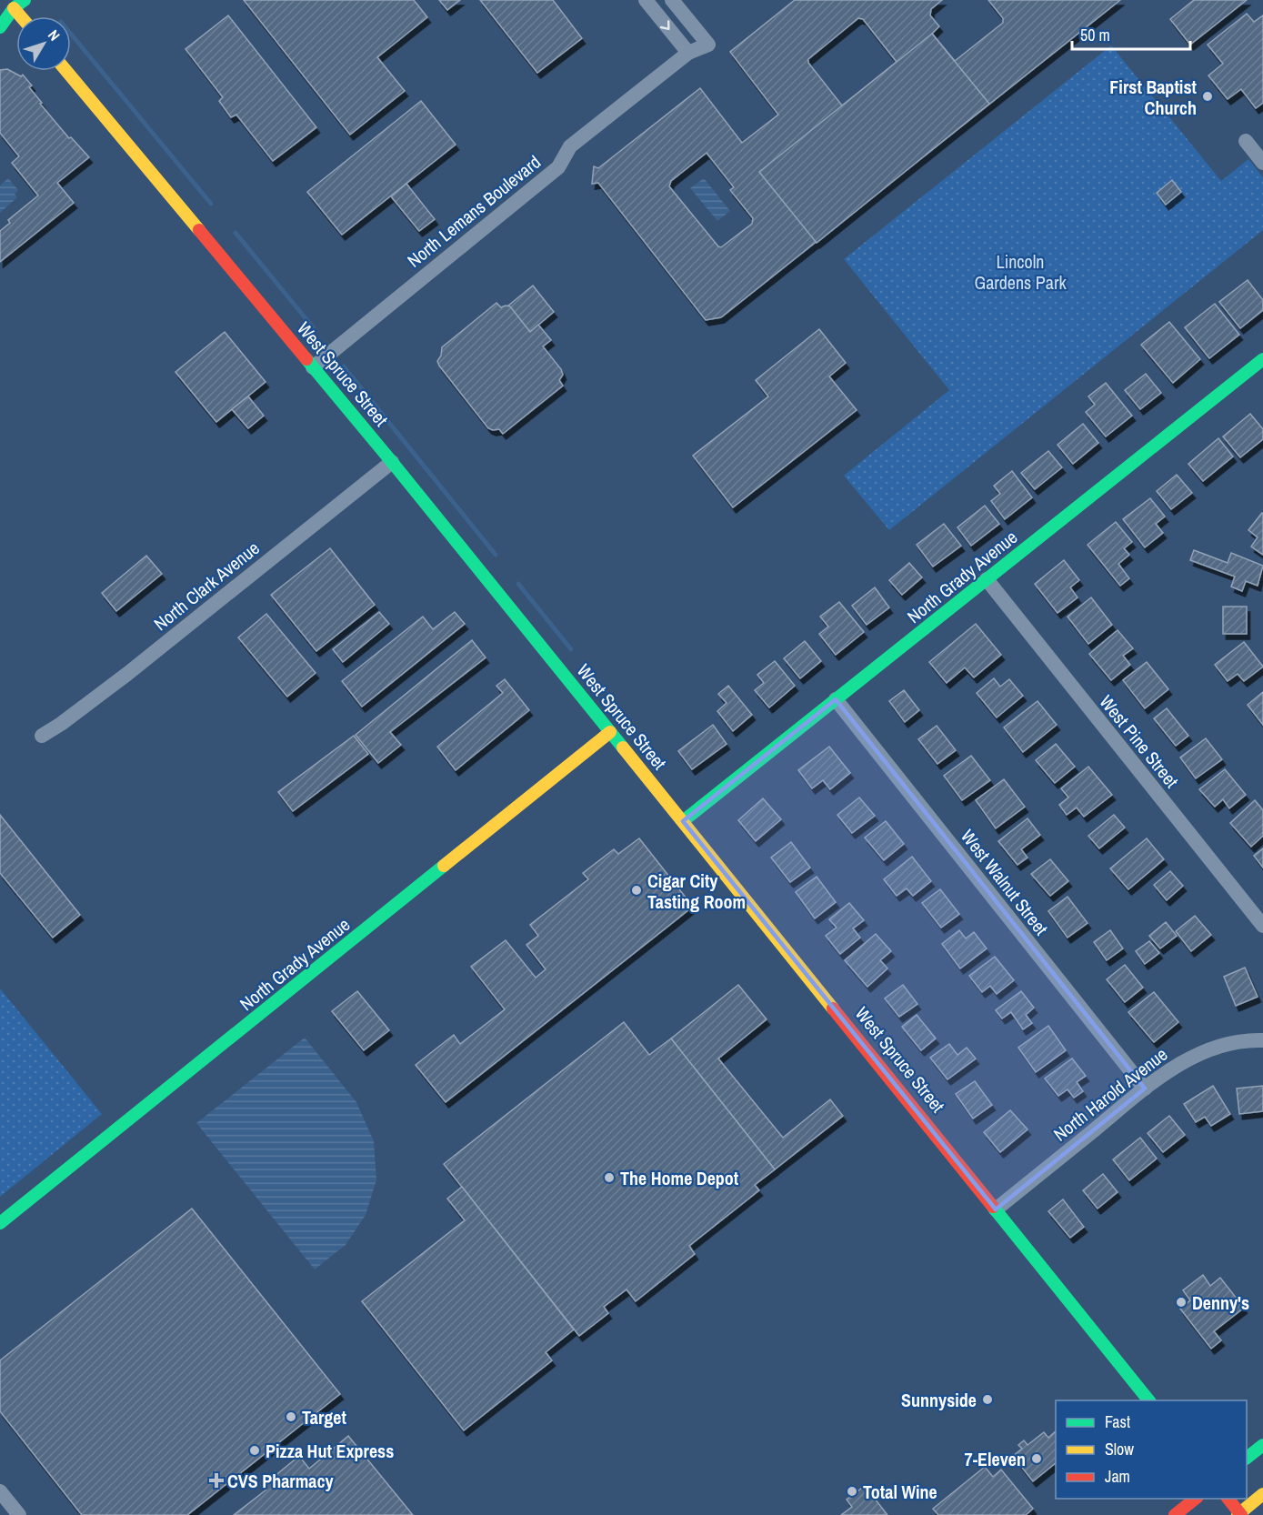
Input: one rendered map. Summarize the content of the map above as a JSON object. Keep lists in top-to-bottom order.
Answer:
{
  "streets": {
    "street": [
      "North Lemans Boulevard",
      "West Spruce Street",
      "North Grady Avenue",
      "North Clark Avenue",
      "West Pine Street",
      "West Walnut Street",
      "North Harold Avenue"
    ]
  },
  "crossings": [
    ["North Lemans Boulevard", "West Spruce Street"],
    ["West Spruce Street", "North Grady Avenue"],
    ["West Spruce Street", "North Clark Avenue"],
    ["West Spruce Street", "North Harold Avenue"],
    ["North Grady Avenue", "West Pine Street"],
    ["North Grady Avenue", "West Walnut Street"],
    ["West Walnut Street", "North Harold Avenue"]
  ],
  "parks": ["Lincoln Gardens Park"],
  "places": {
    "other": [
      "First Baptist Church",
      "Cigar City Tasting Room",
      "The Home Depot",
      "Denny's",
      "Sunnyside",
      "Target",
      "Pizza Hut Express",
      "7-Eleven",
      "Total Wine"
    ],
    "health": ["CVS Pharmacy"]
  },
  "legend": ["Fast", "Slow", "Jam"],
  "scale_bar": "50 m",
  "north": "top right"
}
